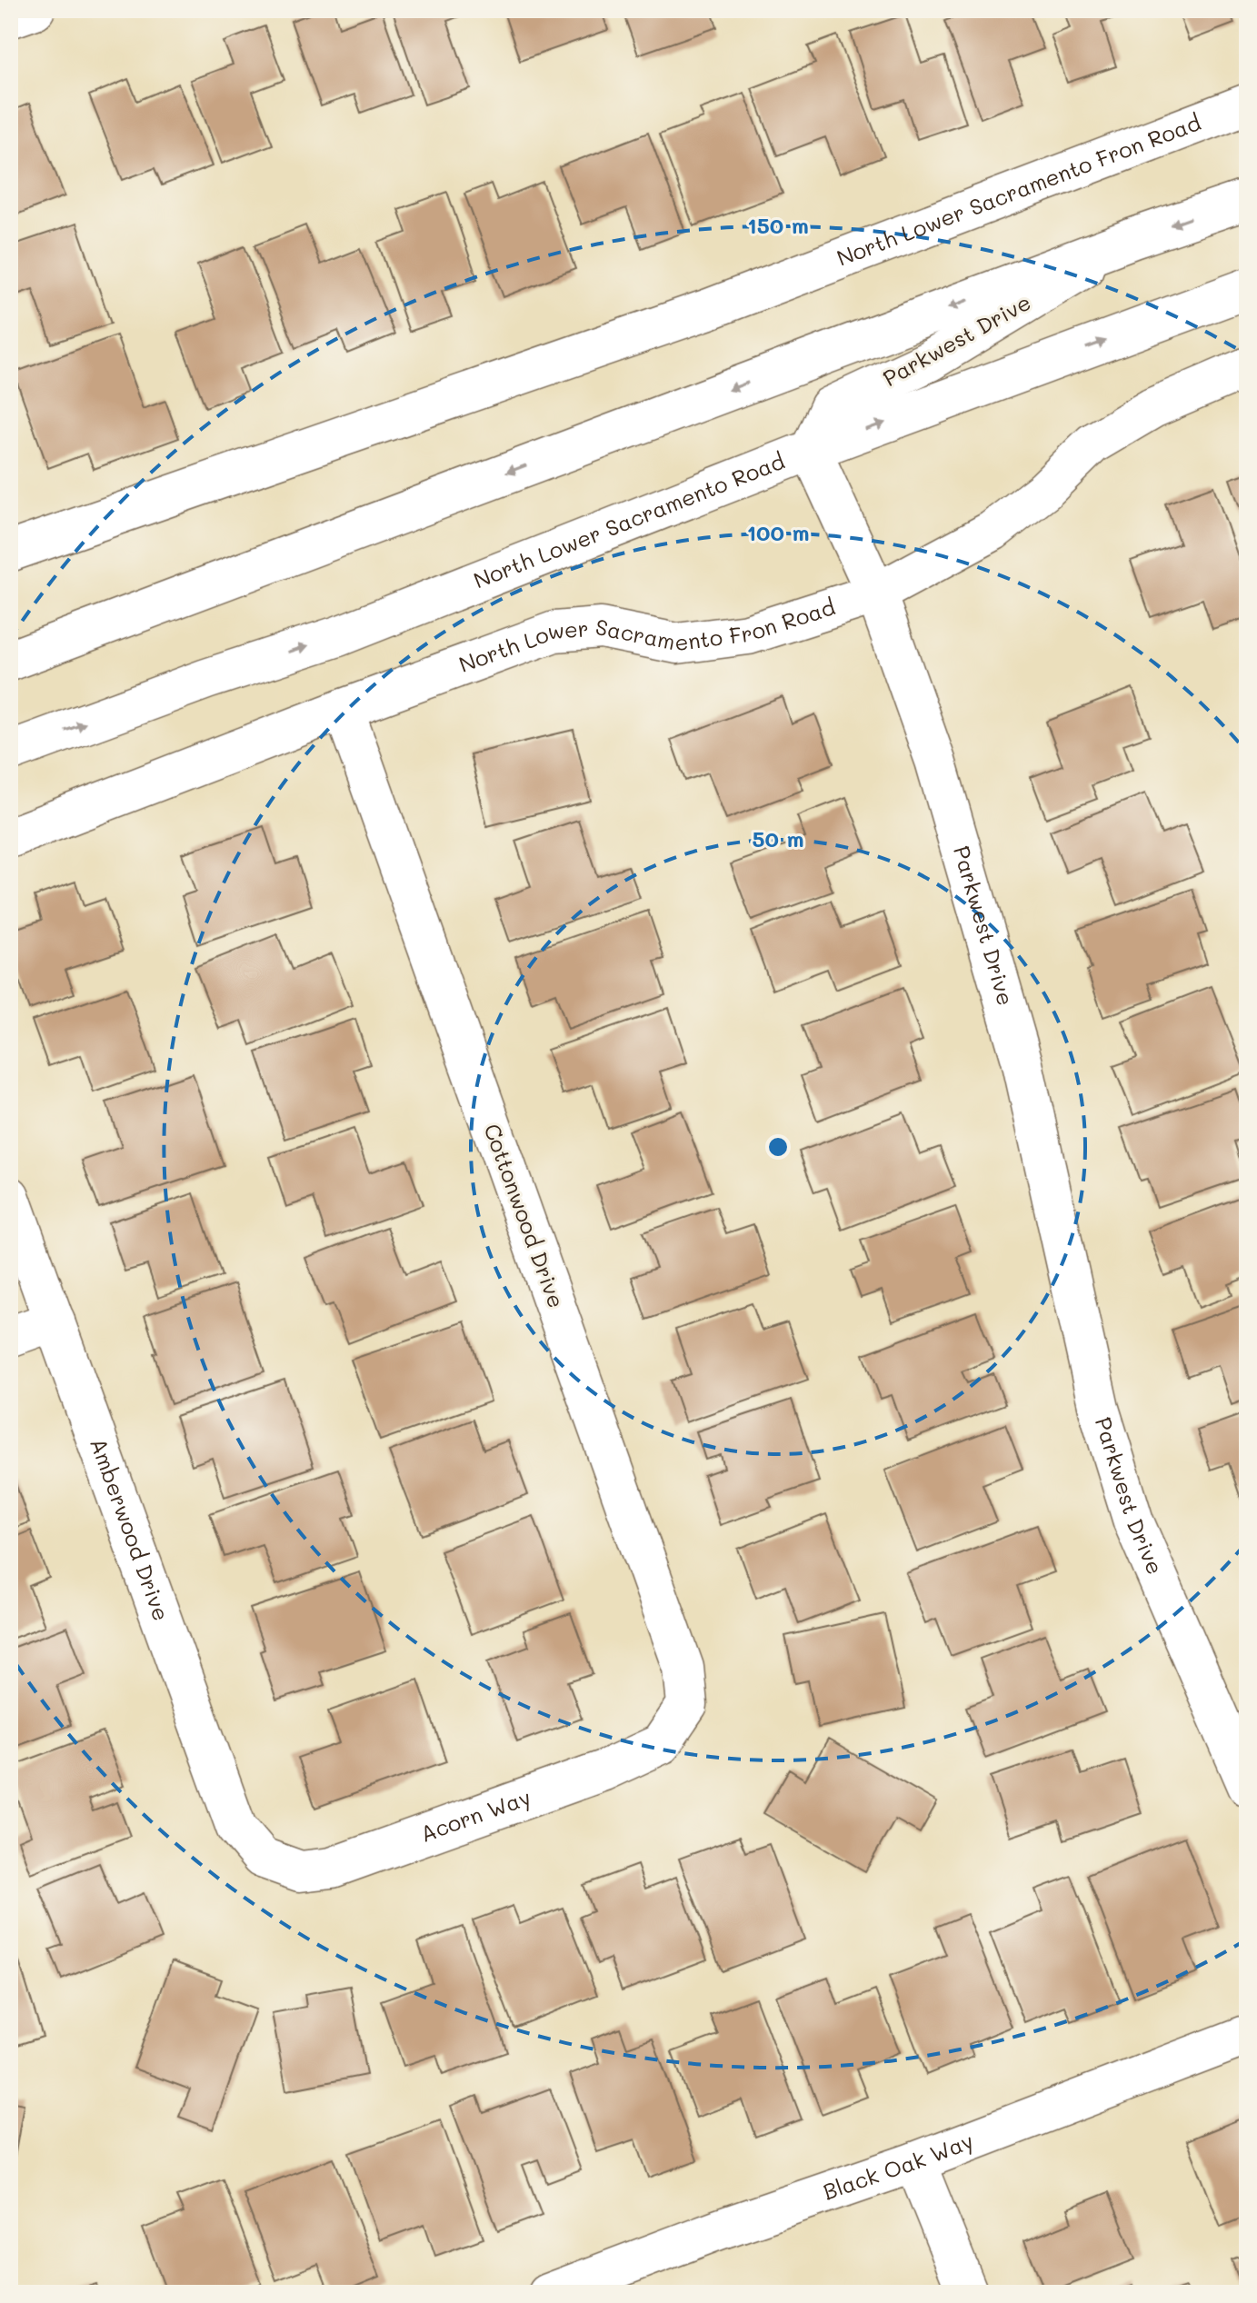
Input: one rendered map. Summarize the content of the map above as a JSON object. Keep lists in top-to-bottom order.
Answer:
{
  "streets": {
    "street": [
      "North Lower Sacramento Fron Road",
      "Parkwest Drive",
      "North Lower Sacramento Road",
      "Cottonwood Drive",
      "Amberwood Drive",
      "Acorn Way",
      "Black Oak Way"
    ]
  },
  "crossings": [
    ["North Lower Sacramento Fron Road", "Parkwest Drive"],
    ["North Lower Sacramento Fron Road", "Cottonwood Drive"],
    ["Parkwest Drive", "North Lower Sacramento Road"],
    ["Cottonwood Drive", "Acorn Way"],
    ["Amberwood Drive", "Acorn Way"]
  ],
  "rings": ["150 m", "100 m", "50 m"]
}
